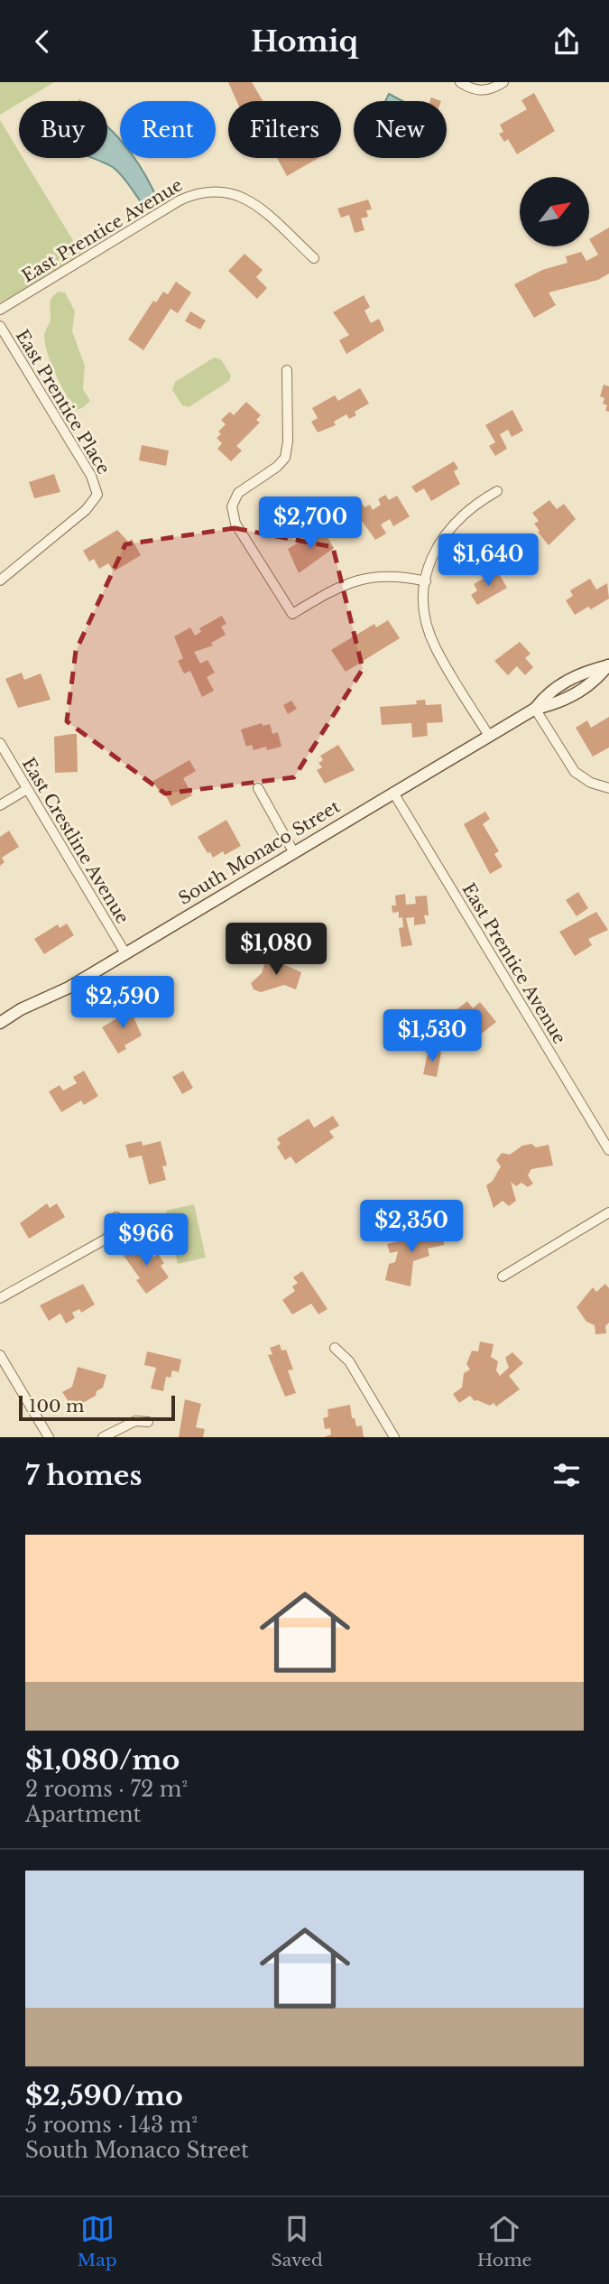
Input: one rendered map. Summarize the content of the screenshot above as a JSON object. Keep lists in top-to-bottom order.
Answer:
{
  "streets": {
    "street": [
      "East Prentice Avenue",
      "East Prentice Place",
      "East Crestline Avenue",
      "South Monaco Street"
    ]
  },
  "crossings": [
    ["East Prentice Avenue", "South Monaco Street"],
    ["East Crestline Avenue", "South Monaco Street"]
  ],
  "scale_bar": "100 m",
  "north": "top right",
  "page": {
    "header": "Homiq",
    "chip": [
      "Buy",
      "Rent",
      "Filters",
      "New"
    ],
    "price": [
      "$2,700",
      "$1,640",
      "$1,080",
      "$2,590",
      "$1,530",
      "$2,350",
      "$966"
    ],
    "scale": "100 m",
    "heading": "7 homes",
    "list": [
      {
        "name": "$1,080/mo",
        "note": "2 rooms · 72 m² · Apartment"
      },
      {
        "name": "$2,590/mo",
        "note": "5 rooms · 143 m² · South Monaco Street"
      }
    ],
    "tabs": ["Map", "Saved", "Home"]
  }
}
